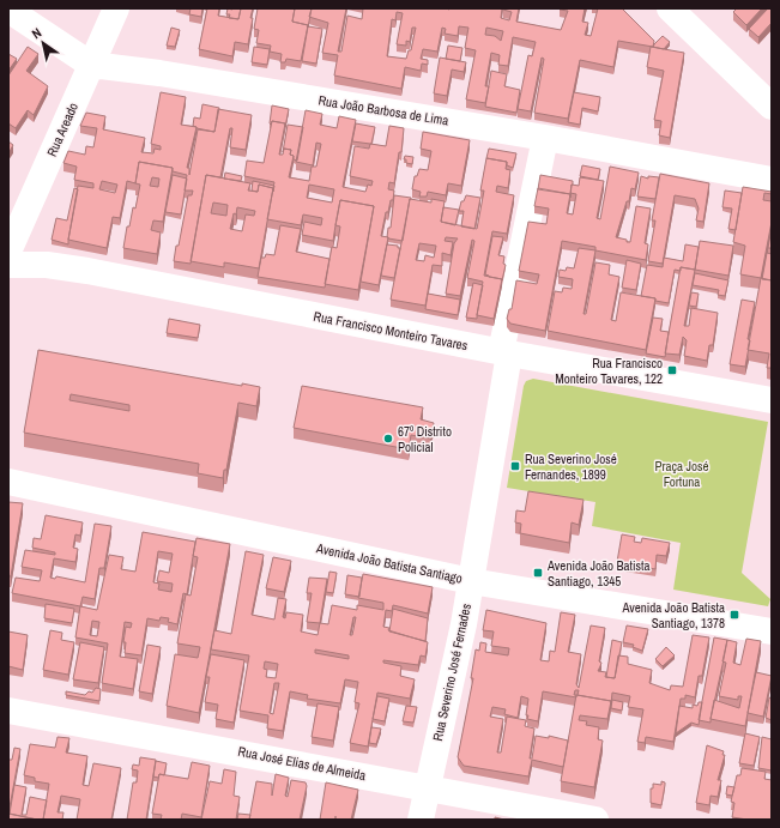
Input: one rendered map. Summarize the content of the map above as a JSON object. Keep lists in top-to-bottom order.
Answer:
{
  "streets": {
    "street": [
      "Rua João Barbosa de Lima",
      "Rua Areado",
      "Rua Francisco Monteiro Tavares",
      "Avenida João Batista Santiago",
      "Rua Severino José Fernades",
      "Rua José Elias de Almeida"
    ]
  },
  "crossings": [
    ["Rua João Barbosa de Lima", "Rua Areado"],
    ["Rua João Barbosa de Lima", "Rua Severino José Fernades"],
    ["Rua Francisco Monteiro Tavares", "Rua Severino José Fernades"],
    ["Avenida João Batista Santiago", "Rua Severino José Fernades"],
    ["Rua Severino José Fernades", "Rua José Elias de Almeida"]
  ],
  "parks": ["Praça José Fortuna"],
  "places": {
    "transit": [
      "Rua Francisco Monteiro Tavares, 122",
      "Rua Severino José Fernandes, 1899",
      "Avenida João Batista Santiago, 1345",
      "Avenida João Batista Santiago, 1378"
    ],
    "other": ["67º Distrito Policial"]
  },
  "north": "top left"
}
